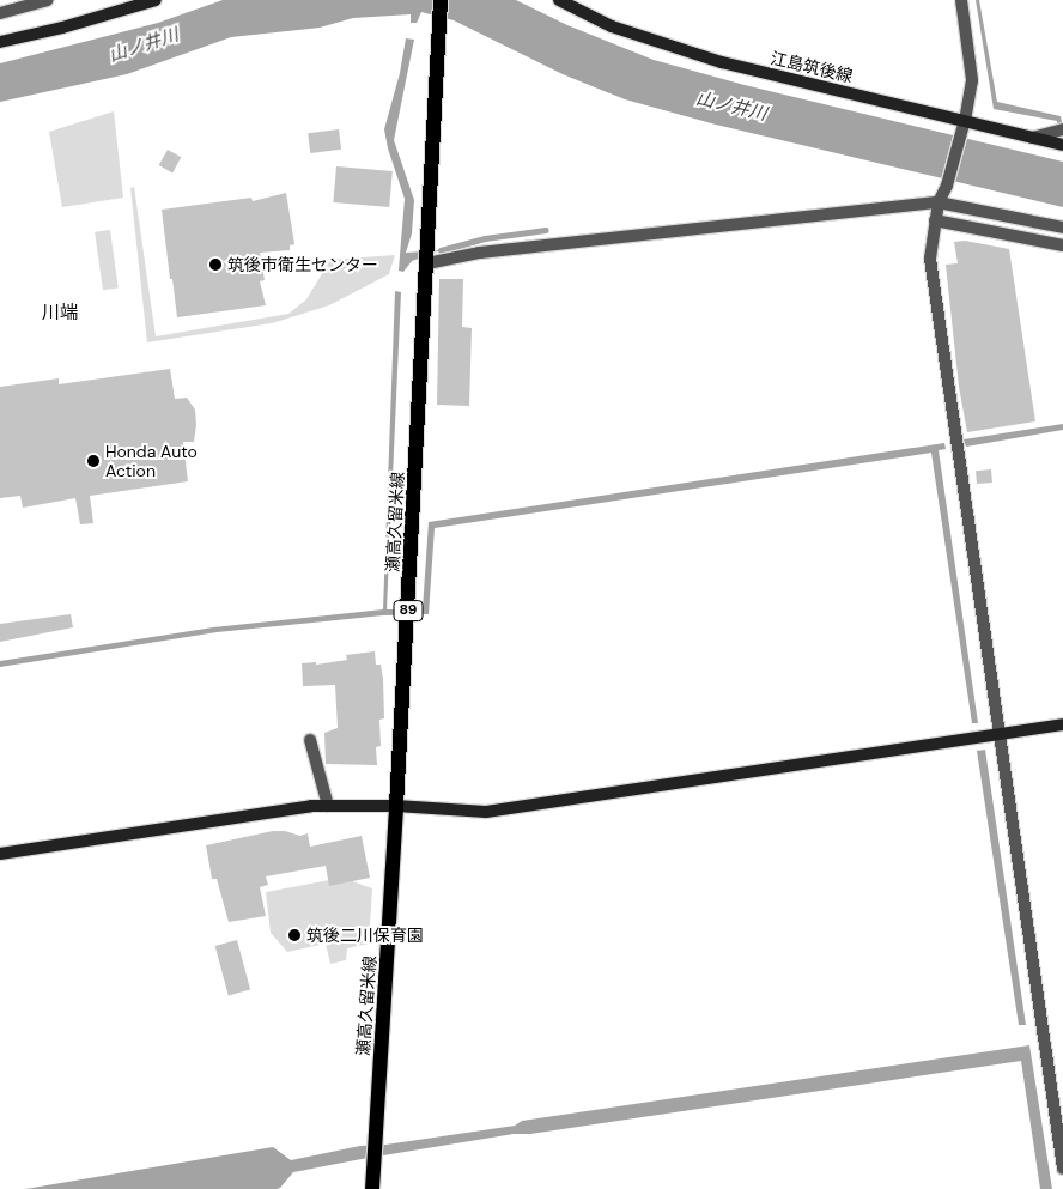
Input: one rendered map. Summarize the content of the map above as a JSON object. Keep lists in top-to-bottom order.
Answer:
{
  "streets": {
    "main road": ["瀬高久留米線", "89"],
    "street": ["江島筑後線"]
  },
  "districts": ["川端"],
  "water": ["山ノ井川"],
  "places": ["筑後市衛生センター", "Honda Auto Action", "筑後二川保育園"]
}
